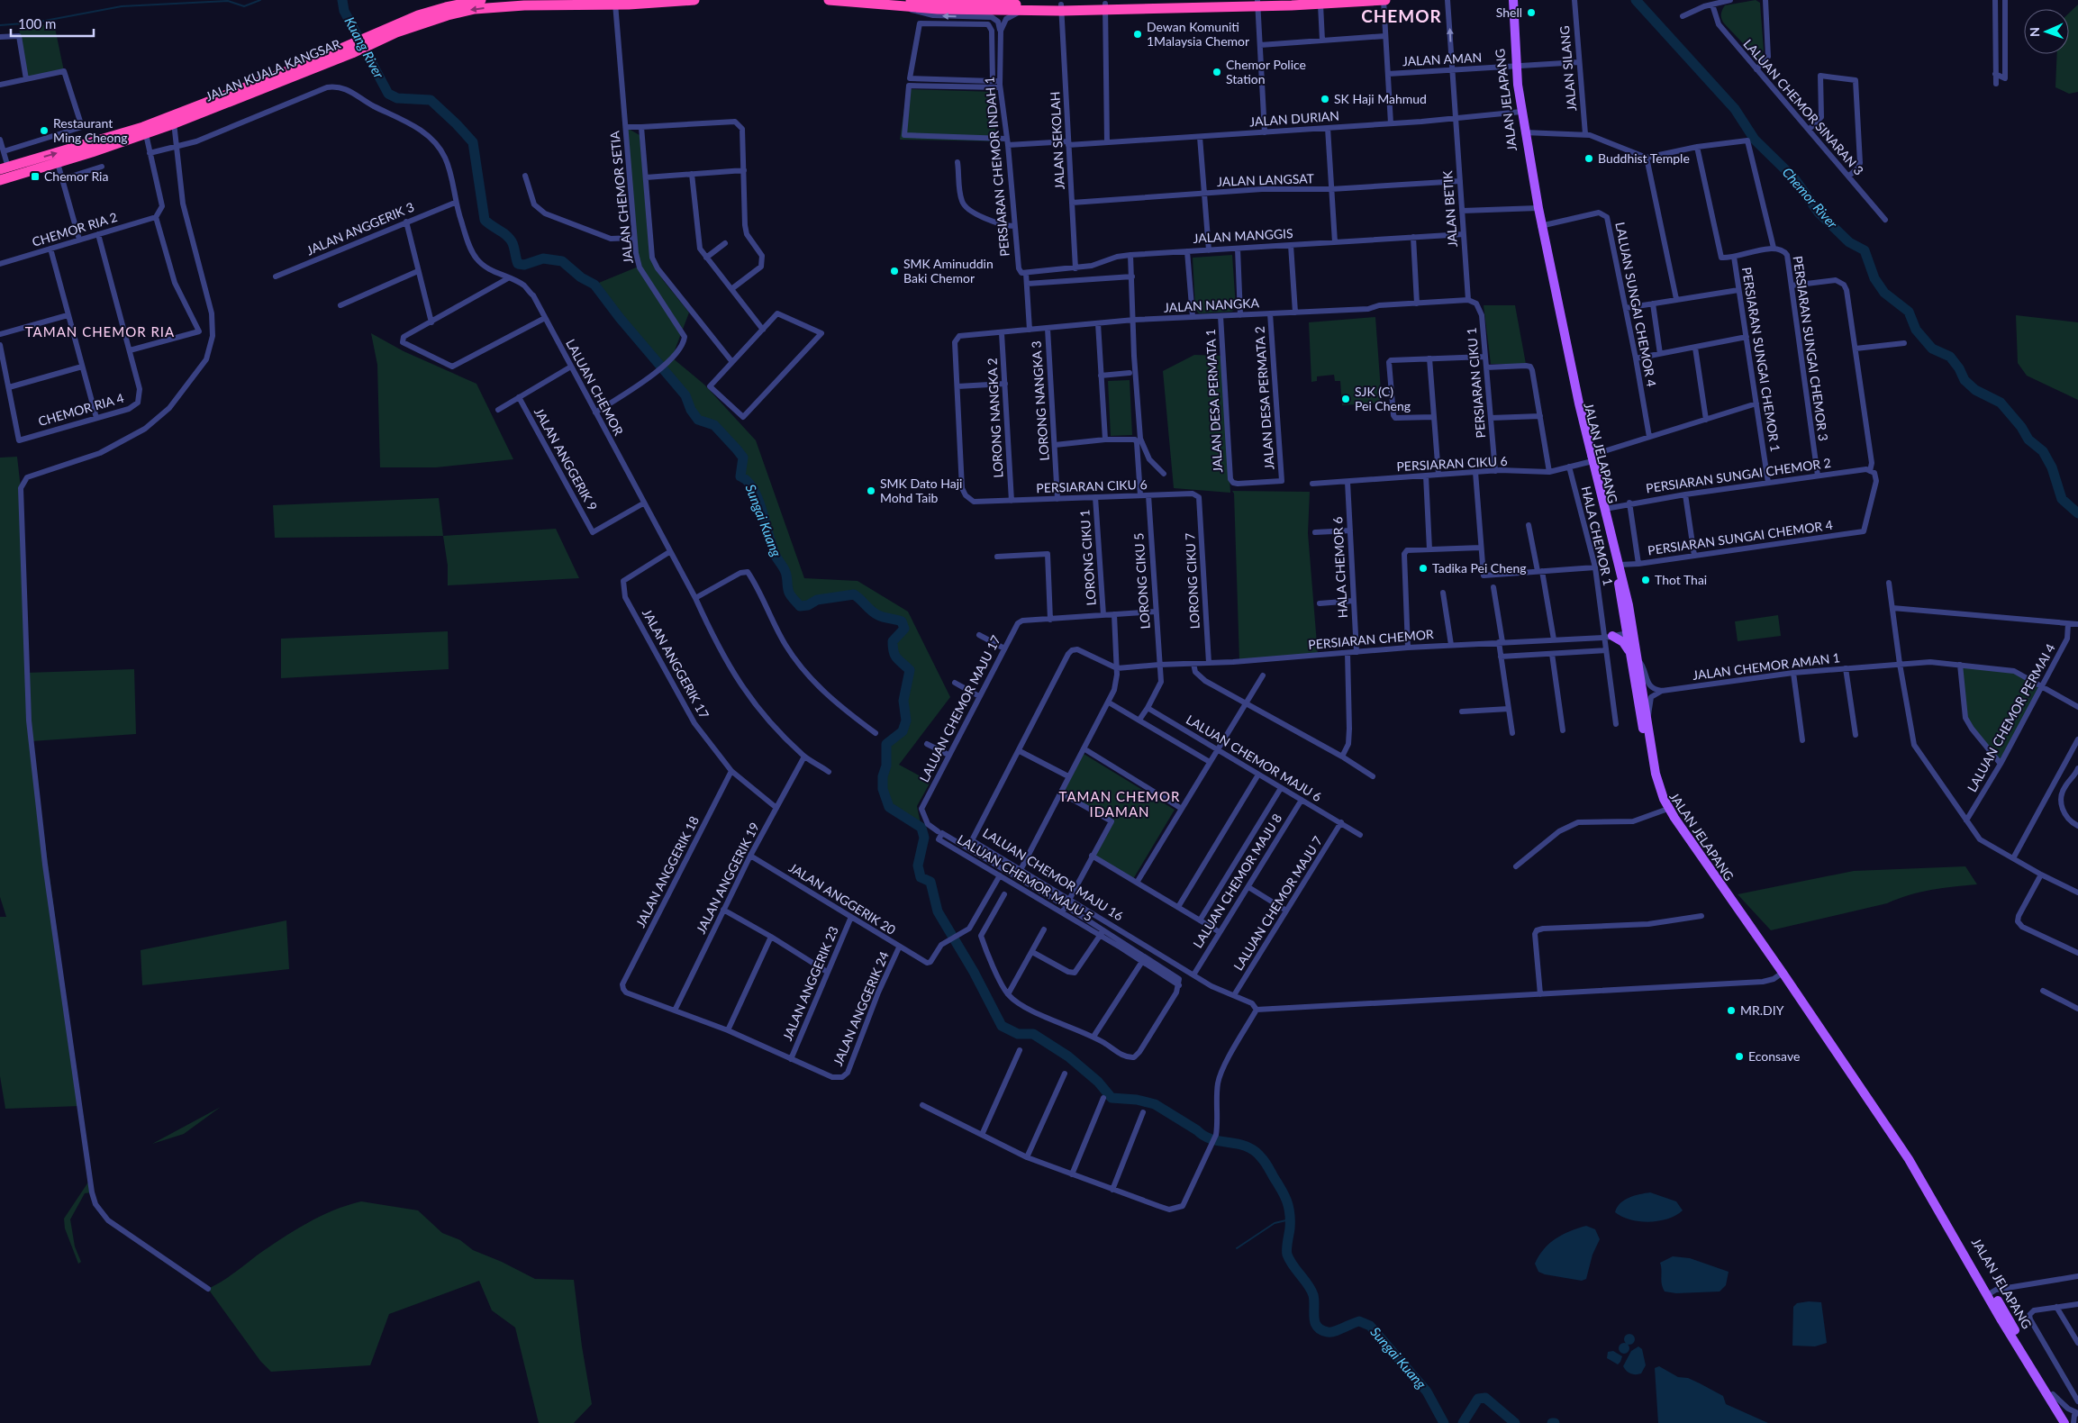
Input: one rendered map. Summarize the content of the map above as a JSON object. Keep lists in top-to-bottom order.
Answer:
{
  "streets": {
    "highway": ["JALAN KUALA KANGSAR"],
    "main road": ["JALAN JELAPANG"],
    "street": [
      "JALAN AMAN",
      "JALAN SILANG",
      "LALUAN CHEMOR SINARAN 3",
      "JALAN DURIAN",
      "JALAN SEKOLAH",
      "PERSIARAN CHEMOR INDAH 1",
      "JALAN LANGSAT",
      "JALAN CHEMOR SETIA",
      "JALAN BETIK",
      "JALAN ANGGERIK 3",
      "CHEMOR RIA 2",
      "JALAN MANGGIS",
      "LALUAN SUNGAI CHEMOR 4",
      "JALAN NANGKA",
      "PERSIARAN SUNGAI CHEMOR 3",
      "PERSIARAN SUNGAI CHEMOR 1",
      "PERSIARAN CIKU 1",
      "LALUAN CHEMOR",
      "JALAN DESA PERMATA 2",
      "LORONG NANGKA 3",
      "JALAN DESA PERMATA 1",
      "CHEMOR RIA 4",
      "LORONG NANGKA 2",
      "JALAN ANGGERIK 9",
      "PERSIARAN CIKU 6",
      "PERSIARAN SUNGAI CHEMOR 2",
      "HALA CHEMOR 1",
      "PERSIARAN SUNGAI CHEMOR 4",
      "LORONG CIKU 1",
      "HALA CHEMOR 6",
      "LORONG CIKU 5",
      "LORONG CIKU 7",
      "PERSIARAN CHEMOR",
      "JALAN ANGGERIK 17",
      "JALAN CHEMOR AMAN 1",
      "LALUAN CHEMOR MAJU 17",
      "LALUAN CHEMOR PERMAI 4",
      "LALUAN CHEMOR MAJU 6",
      "JALAN ANGGERIK 18",
      "LALUAN CHEMOR MAJU 16",
      "JALAN ANGGERIK 19",
      "LALUAN CHEMOR MAJU 5",
      "LALUAN CHEMOR MAJU 8",
      "JALAN ANGGERIK 20",
      "LALUAN CHEMOR MAJU 7",
      "JALAN ANGGERIK 23",
      "JALAN ANGGERIK 24"
    ]
  },
  "crossings": [
    ["JALAN AMAN", "JALAN SILANG"],
    ["JALAN AMAN", "JALAN JELAPANG"],
    ["JALAN AMAN", "JALAN BETIK"],
    ["JALAN KUALA KANGSAR", "JALAN CHEMOR SETIA"],
    ["JALAN JELAPANG", "JALAN DURIAN"],
    ["JALAN JELAPANG", "LALUAN SUNGAI CHEMOR 4"],
    ["JALAN JELAPANG", "PERSIARAN CIKU 6"],
    ["JALAN JELAPANG", "PERSIARAN SUNGAI CHEMOR 2"],
    ["JALAN JELAPANG", "PERSIARAN SUNGAI CHEMOR 4"],
    ["JALAN JELAPANG", "PERSIARAN CHEMOR"],
    ["JALAN DURIAN", "JALAN SEKOLAH"],
    ["JALAN DURIAN", "PERSIARAN CHEMOR INDAH 1"],
    ["JALAN DURIAN", "JALAN BETIK"],
    ["JALAN SEKOLAH", "JALAN LANGSAT"],
    ["JALAN SEKOLAH", "JALAN MANGGIS"],
    ["PERSIARAN CHEMOR INDAH 1", "JALAN MANGGIS"],
    ["JALAN LANGSAT", "JALAN BETIK"],
    ["JALAN CHEMOR SETIA", "LALUAN CHEMOR"],
    ["JALAN BETIK", "JALAN MANGGIS"],
    ["JALAN BETIK", "JALAN NANGKA"],
    ["JALAN BETIK", "PERSIARAN CIKU 1"],
    ["JALAN ANGGERIK 3", "LALUAN CHEMOR"],
    ["CHEMOR RIA 2", "CHEMOR RIA 4"],
    ["LALUAN SUNGAI CHEMOR 4", "PERSIARAN CIKU 6"],
    ["JALAN NANGKA", "PERSIARAN CIKU 1"],
    ["JALAN NANGKA", "JALAN DESA PERMATA 2"],
    ["JALAN NANGKA", "LORONG NANGKA 3"],
    ["JALAN NANGKA", "JALAN DESA PERMATA 1"],
    ["JALAN NANGKA", "LORONG NANGKA 2"],
    ["JALAN NANGKA", "PERSIARAN CIKU 6"],
    ["PERSIARAN SUNGAI CHEMOR 3", "PERSIARAN SUNGAI CHEMOR 2"],
    ["PERSIARAN SUNGAI CHEMOR 1", "PERSIARAN CIKU 6"],
    ["PERSIARAN SUNGAI CHEMOR 1", "PERSIARAN SUNGAI CHEMOR 2"],
    ["PERSIARAN CIKU 1", "PERSIARAN CIKU 6"],
    ["LALUAN CHEMOR", "JALAN ANGGERIK 9"],
    ["LALUAN CHEMOR", "JALAN ANGGERIK 17"],
    ["LALUAN CHEMOR", "JALAN ANGGERIK 19"],
    ["JALAN DESA PERMATA 2", "JALAN DESA PERMATA 1"],
    ["LORONG NANGKA 3", "PERSIARAN CIKU 6"],
    ["LORONG NANGKA 2", "PERSIARAN CIKU 6"],
    ["PERSIARAN CIKU 6", "HALA CHEMOR 1"],
    ["PERSIARAN CIKU 6", "LORONG CIKU 1"],
    ["PERSIARAN CIKU 6", "HALA CHEMOR 6"],
    ["PERSIARAN CIKU 6", "LORONG CIKU 5"],
    ["PERSIARAN CIKU 6", "LORONG CIKU 7"],
    ["PERSIARAN SUNGAI CHEMOR 2", "PERSIARAN SUNGAI CHEMOR 4"],
    ["HALA CHEMOR 1", "PERSIARAN CHEMOR"],
    ["HALA CHEMOR 6", "PERSIARAN CHEMOR"],
    ["LORONG CIKU 5", "PERSIARAN CHEMOR"],
    ["LORONG CIKU 5", "LALUAN CHEMOR MAJU 6"],
    ["LORONG CIKU 7", "PERSIARAN CHEMOR"],
    ["PERSIARAN CHEMOR", "LALUAN CHEMOR MAJU 16"],
    ["JALAN ANGGERIK 17", "JALAN ANGGERIK 18"],
    ["JALAN ANGGERIK 17", "JALAN ANGGERIK 19"],
    ["JALAN CHEMOR AMAN 1", "LALUAN CHEMOR PERMAI 4"],
    ["LALUAN CHEMOR MAJU 17", "LALUAN CHEMOR MAJU 5"],
    ["LALUAN CHEMOR MAJU 6", "LALUAN CHEMOR MAJU 8"],
    ["LALUAN CHEMOR MAJU 6", "LALUAN CHEMOR MAJU 7"],
    ["JALAN ANGGERIK 18", "JALAN ANGGERIK 19"],
    ["LALUAN CHEMOR MAJU 16", "LALUAN CHEMOR MAJU 8"],
    ["LALUAN CHEMOR MAJU 16", "LALUAN CHEMOR MAJU 7"],
    ["JALAN ANGGERIK 19", "JALAN ANGGERIK 20"],
    ["LALUAN CHEMOR MAJU 5", "JALAN ANGGERIK 20"],
    ["JALAN ANGGERIK 20", "JALAN ANGGERIK 23"],
    ["JALAN ANGGERIK 20", "JALAN ANGGERIK 24"],
    ["JALAN ANGGERIK 23", "JALAN ANGGERIK 24"]
  ],
  "districts": ["CHEMOR", "TAMAN CHEMOR RIA", "TAMAN CHEMOR IDAMAN"],
  "water": ["Kuang River", "Chemor River", "Sungai Kuang"],
  "places": {
    "other": [
      "Shell",
      "Dewan Komuniti 1Malaysia Chemor",
      "Chemor Police Station",
      "SK Haji Mahmud",
      "Restaurant Ming Cheong",
      "Buddhist Temple",
      "SMK Aminuddin Baki Chemor",
      "SJK (C) Pei Cheng",
      "SMK Dato Haji Mohd Taib",
      "Tadika Pei Cheng",
      "Thot Thai",
      "MR.DIY",
      "Econsave"
    ],
    "transit": ["Chemor Ria"]
  },
  "scale_bar": "100 m",
  "north": "left"
}
